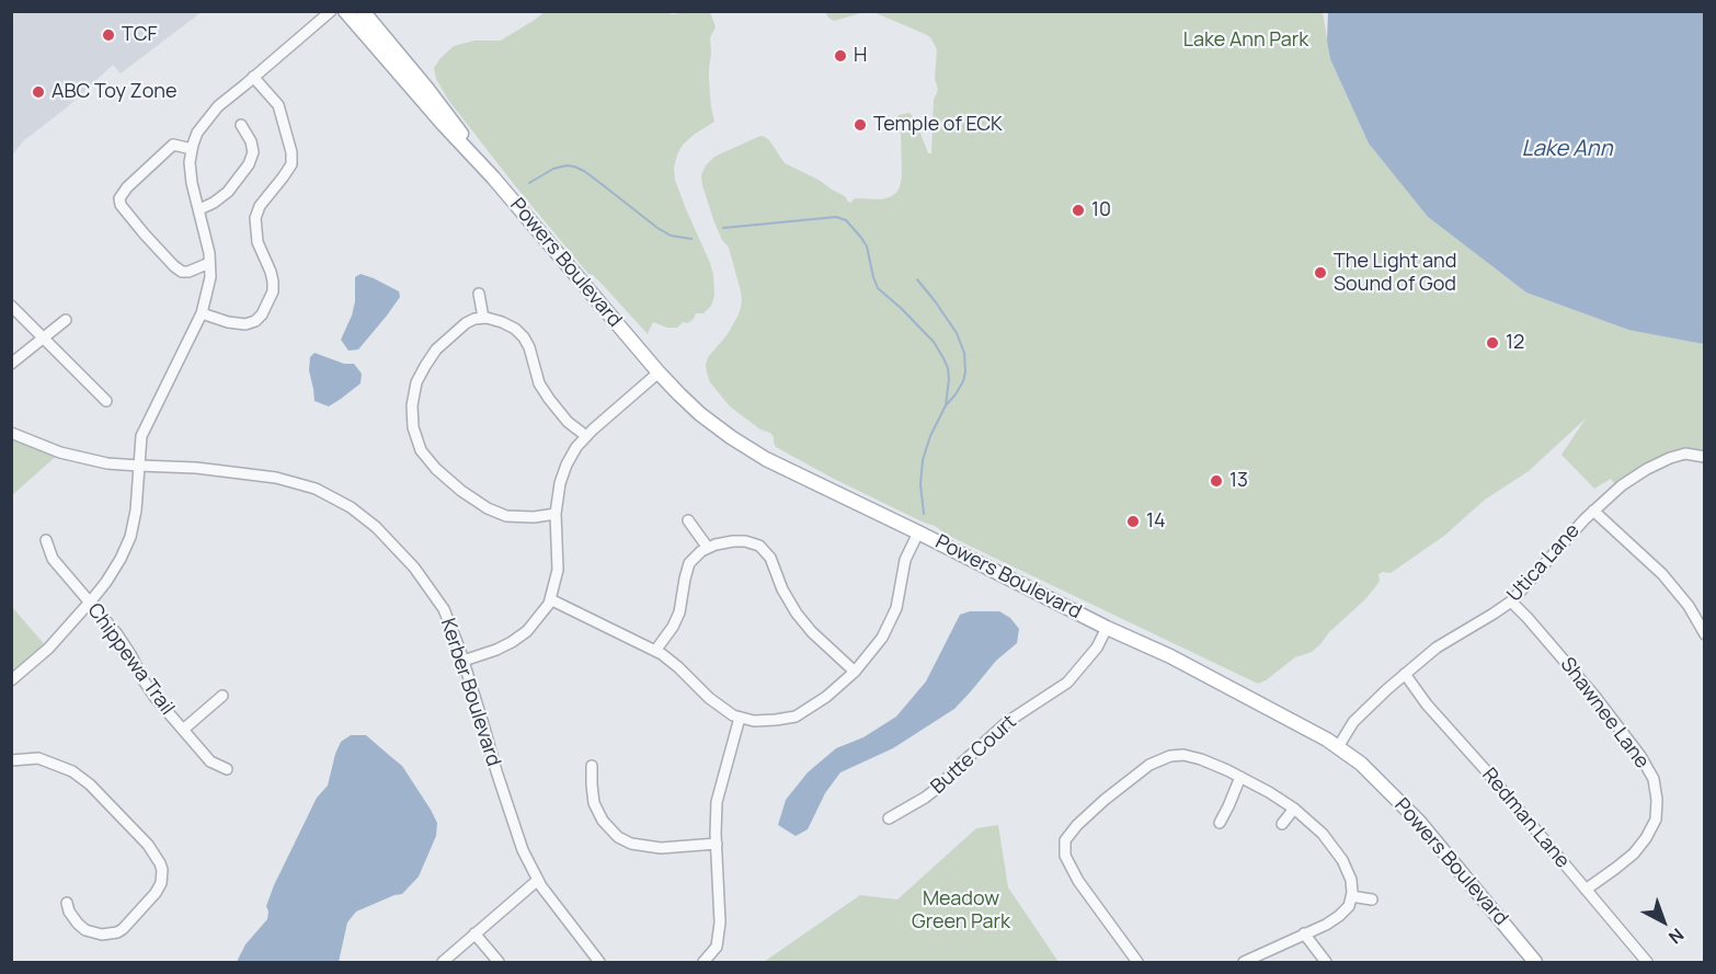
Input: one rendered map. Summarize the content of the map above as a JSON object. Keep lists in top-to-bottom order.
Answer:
{
  "streets": {
    "main road": ["Powers Boulevard"],
    "street": [
      "Utica Lane",
      "Chippewa Trail",
      "Kerber Boulevard",
      "Shawnee Lane",
      "Butte Court",
      "Redman Lane"
    ]
  },
  "crossings": [
    ["Powers Boulevard", "Utica Lane"],
    ["Powers Boulevard", "Butte Court"],
    ["Utica Lane", "Shawnee Lane"],
    ["Utica Lane", "Redman Lane"],
    ["Shawnee Lane", "Redman Lane"]
  ],
  "water": ["Lake Ann"],
  "parks": ["Lake Ann Park", "Meadow Green Park"],
  "places": [
    "TCF",
    "H",
    "ABC Toy Zone",
    "Temple of ECK",
    "10",
    "The Light and Sound of God",
    "12",
    "13",
    "14"
  ],
  "north": "bottom right"
}
